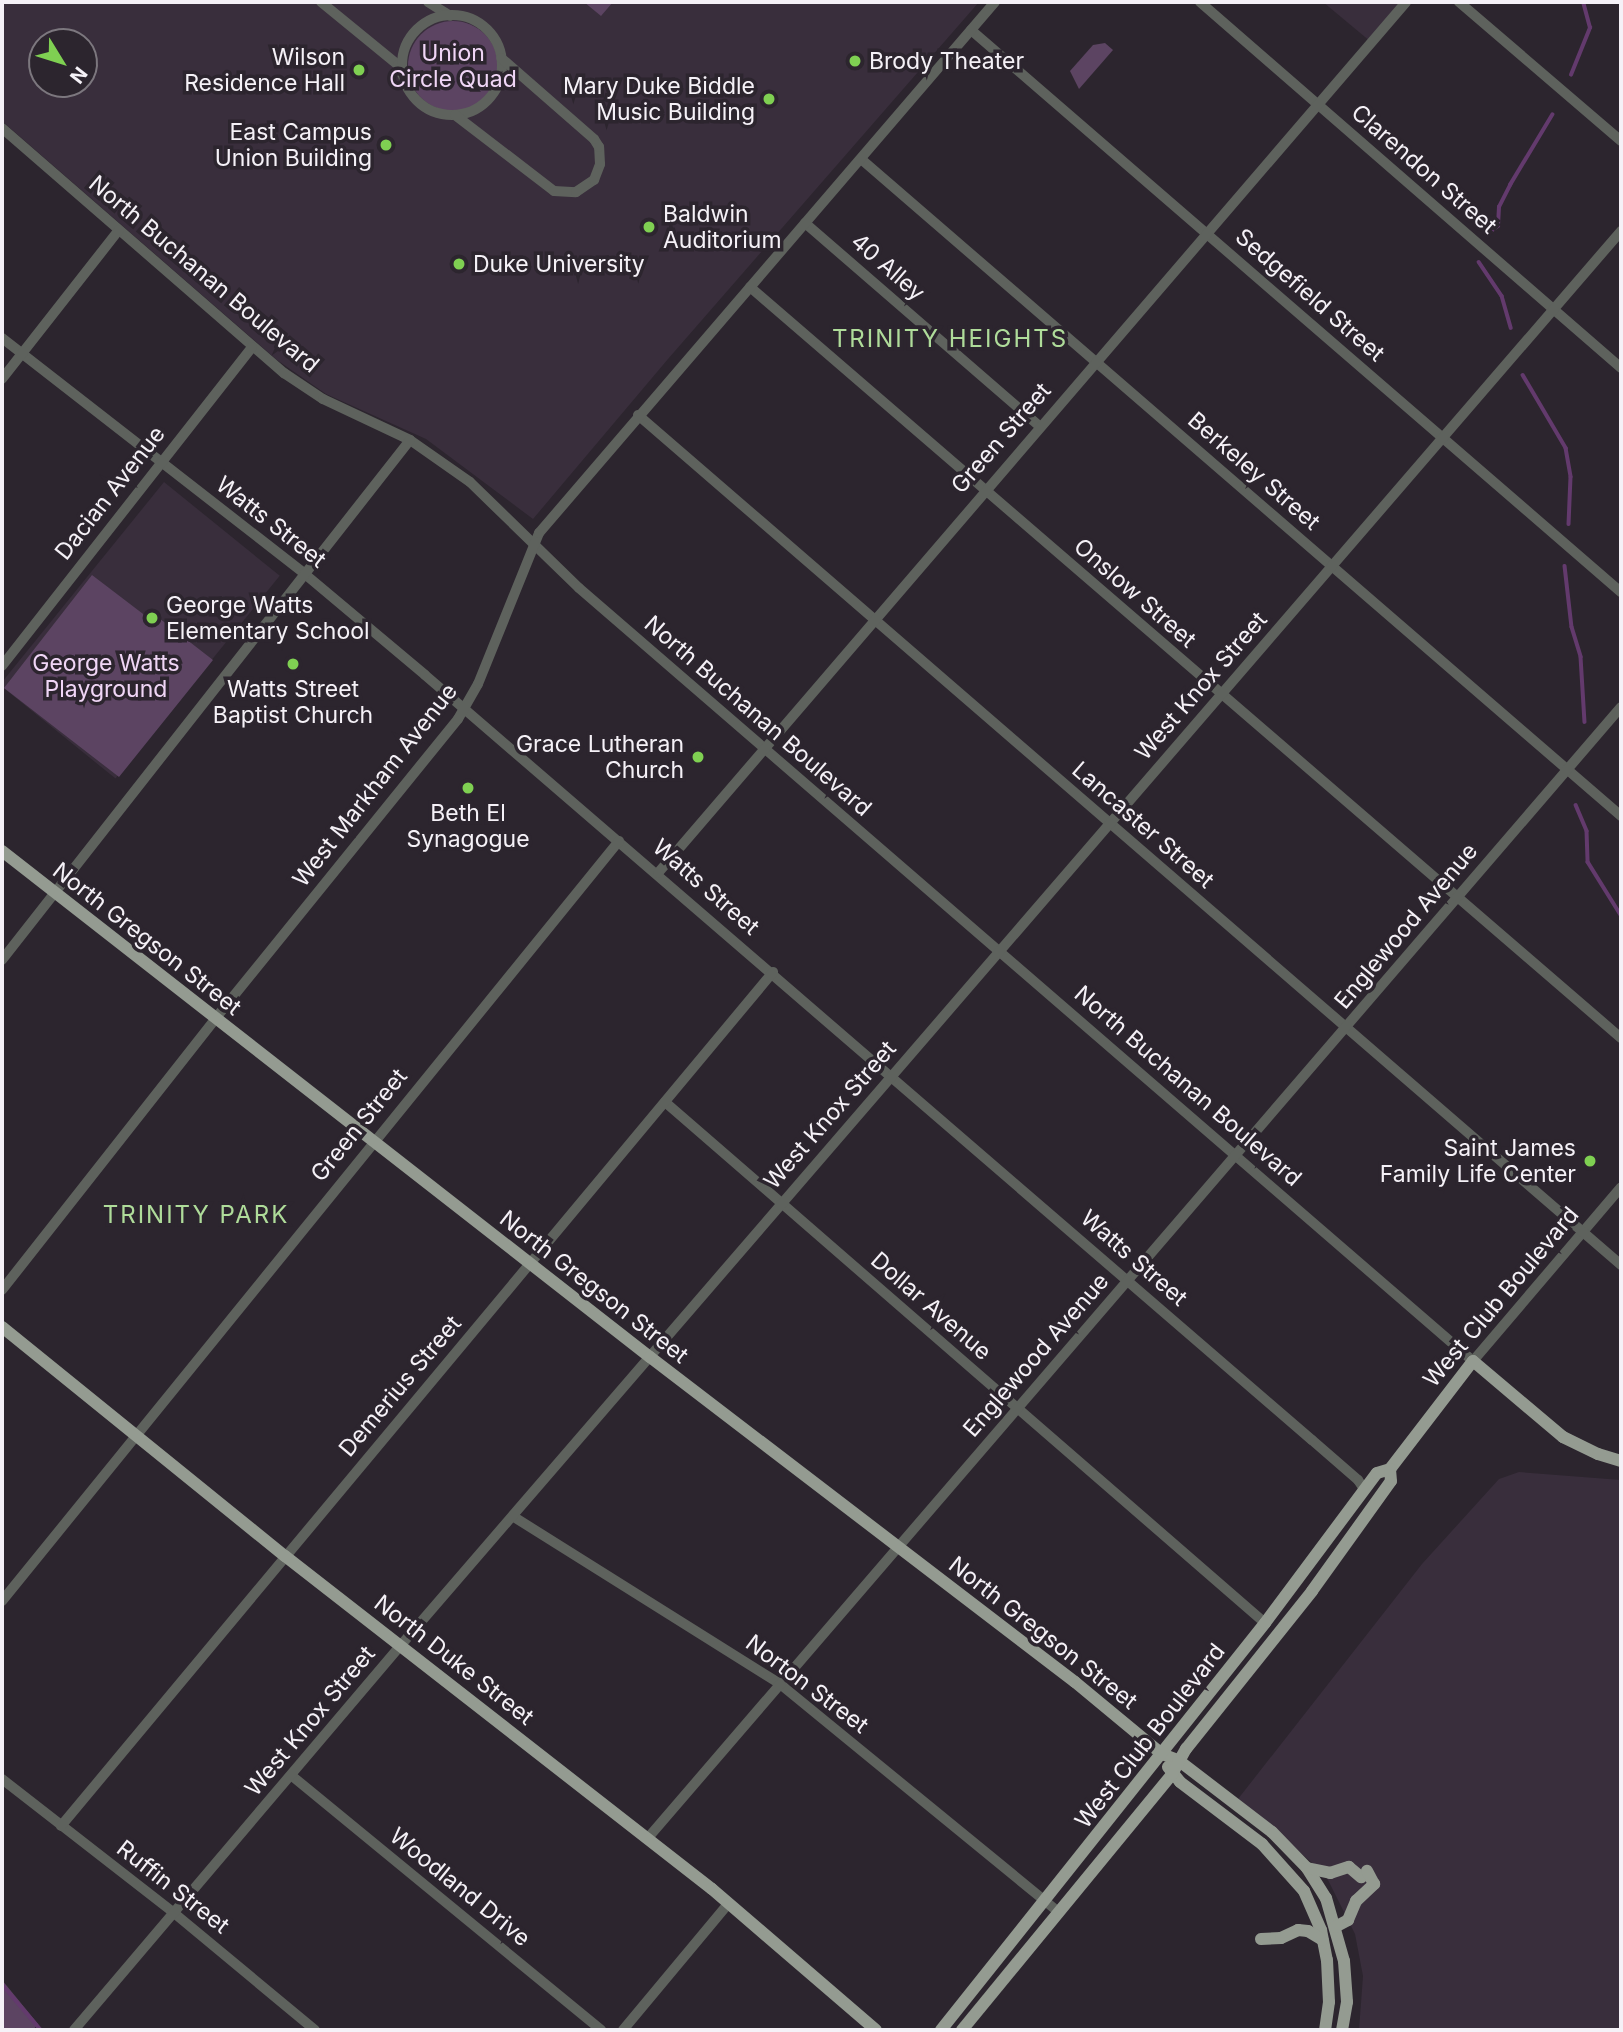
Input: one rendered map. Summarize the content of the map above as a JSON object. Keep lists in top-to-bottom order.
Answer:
{
  "streets": {
    "main road": ["North Gregson Street", "West Club Boulevard", "North Duke Street"],
    "street": [
      "Clarendon Street",
      "40 Alley",
      "North Buchanan Boulevard",
      "Sedgefield Street",
      "Green Street",
      "Berkeley Street",
      "Dacian Avenue",
      "Watts Street",
      "Onslow Street",
      "West Knox Street",
      "West Markham Avenue",
      "Lancaster Street",
      "Englewood Avenue",
      "Dollar Avenue",
      "Demerius Street",
      "Norton Street",
      "Ruffin Street",
      "Woodland Drive"
    ]
  },
  "crossings": [
    ["Clarendon Street", "Green Street"],
    ["Clarendon Street", "West Knox Street"],
    ["40 Alley", "Green Street"],
    ["40 Alley", "West Markham Avenue"],
    ["North Buchanan Boulevard", "Green Street"],
    ["North Buchanan Boulevard", "Dacian Avenue"],
    ["North Buchanan Boulevard", "West Knox Street"],
    ["North Buchanan Boulevard", "West Markham Avenue"],
    ["North Buchanan Boulevard", "Englewood Avenue"],
    ["North Buchanan Boulevard", "West Club Boulevard"],
    ["Sedgefield Street", "Green Street"],
    ["Sedgefield Street", "West Knox Street"],
    ["Sedgefield Street", "West Markham Avenue"],
    ["Green Street", "Berkeley Street"],
    ["Green Street", "Watts Street"],
    ["Green Street", "Onslow Street"],
    ["Green Street", "Lancaster Street"],
    ["Green Street", "North Gregson Street"],
    ["Green Street", "North Duke Street"],
    ["Berkeley Street", "West Knox Street"],
    ["Berkeley Street", "West Markham Avenue"],
    ["Berkeley Street", "Englewood Avenue"],
    ["Dacian Avenue", "Watts Street"],
    ["Watts Street", "West Knox Street"],
    ["Watts Street", "West Markham Avenue"],
    ["Watts Street", "Englewood Avenue"],
    ["Watts Street", "West Club Boulevard"],
    ["Watts Street", "Demerius Street"],
    ["Onslow Street", "West Knox Street"],
    ["Onslow Street", "West Markham Avenue"],
    ["Onslow Street", "Englewood Avenue"],
    ["West Knox Street", "Lancaster Street"],
    ["West Knox Street", "North Gregson Street"],
    ["West Knox Street", "Dollar Avenue"],
    ["West Knox Street", "North Duke Street"],
    ["West Knox Street", "Norton Street"],
    ["West Knox Street", "Ruffin Street"],
    ["West Knox Street", "Woodland Drive"],
    ["West Markham Avenue", "Lancaster Street"],
    ["West Markham Avenue", "North Gregson Street"],
    ["Lancaster Street", "Englewood Avenue"],
    ["Lancaster Street", "West Club Boulevard"],
    ["Englewood Avenue", "North Gregson Street"],
    ["Englewood Avenue", "Dollar Avenue"],
    ["Englewood Avenue", "North Duke Street"],
    ["Englewood Avenue", "Norton Street"],
    ["North Gregson Street", "West Club Boulevard"],
    ["North Gregson Street", "Demerius Street"],
    ["West Club Boulevard", "Dollar Avenue"],
    ["West Club Boulevard", "Norton Street"],
    ["Dollar Avenue", "Demerius Street"],
    ["Demerius Street", "North Duke Street"],
    ["Demerius Street", "Ruffin Street"]
  ],
  "districts": ["TRINITY HEIGHTS", "TRINITY PARK"],
  "parks": ["Union Circle Quad", "George Watts Playground"],
  "places": [
    "Brody Theater",
    "Wilson Residence Hall",
    "Mary Duke Biddle Music Building",
    "East Campus Union Building",
    "Baldwin Auditorium",
    "Duke University",
    "George Watts Elementary School",
    "Watts Street Baptist Church",
    "Grace Lutheran Church",
    "Beth El Synagogue",
    "Saint James Family Life Center"
  ],
  "north": "bottom right"
}
